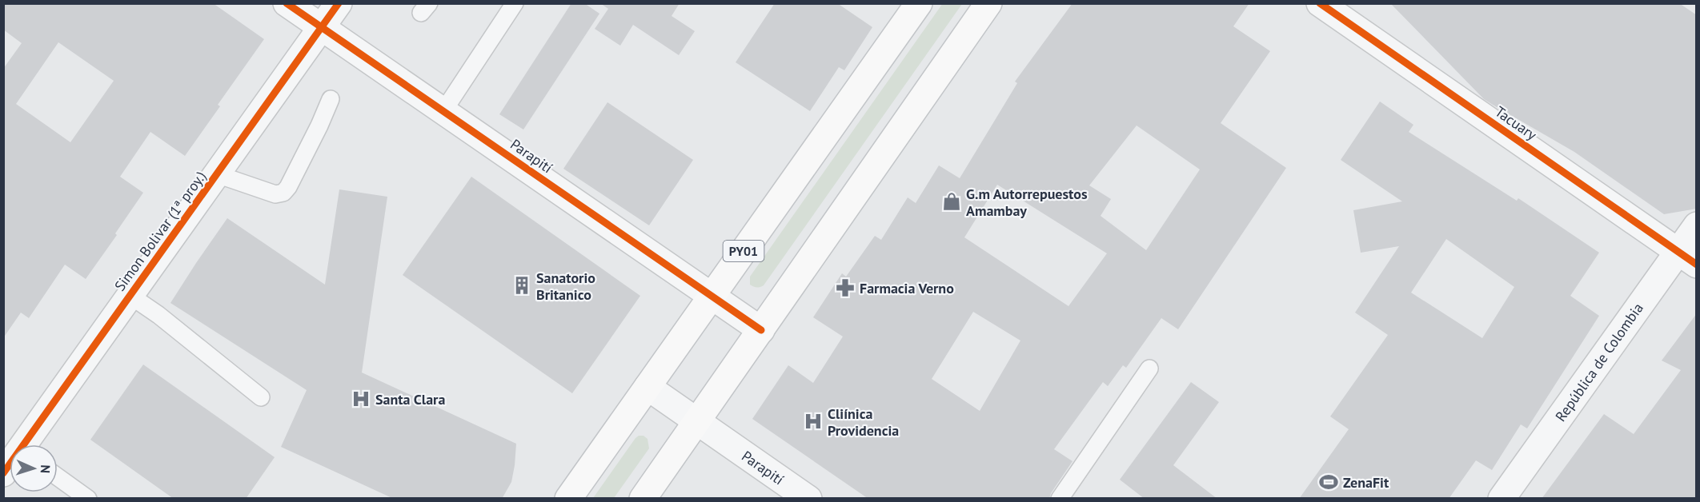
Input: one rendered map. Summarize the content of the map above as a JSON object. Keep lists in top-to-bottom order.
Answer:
{
  "streets": {
    "main road": ["PY01"],
    "street": [
      "Tacuary",
      "Parapití",
      "Simon Bolivar (1ª proy.)",
      "República de Colombia"
    ]
  },
  "crossings": [
    ["Tacuary", "República de Colombia"],
    ["Parapití", "Simon Bolivar (1ª proy.)"],
    ["Parapití", "PY01"]
  ],
  "places": {
    "shop": ["G.m Autorrepuestos Amambay"],
    "building": ["Sanatorio Britanico"],
    "pharmacy": ["Farmacia Verno"],
    "hospital": ["Santa Clara", "Cliínica Providencia"],
    "sports": ["ZenaFit"]
  },
  "north": "right"
}
